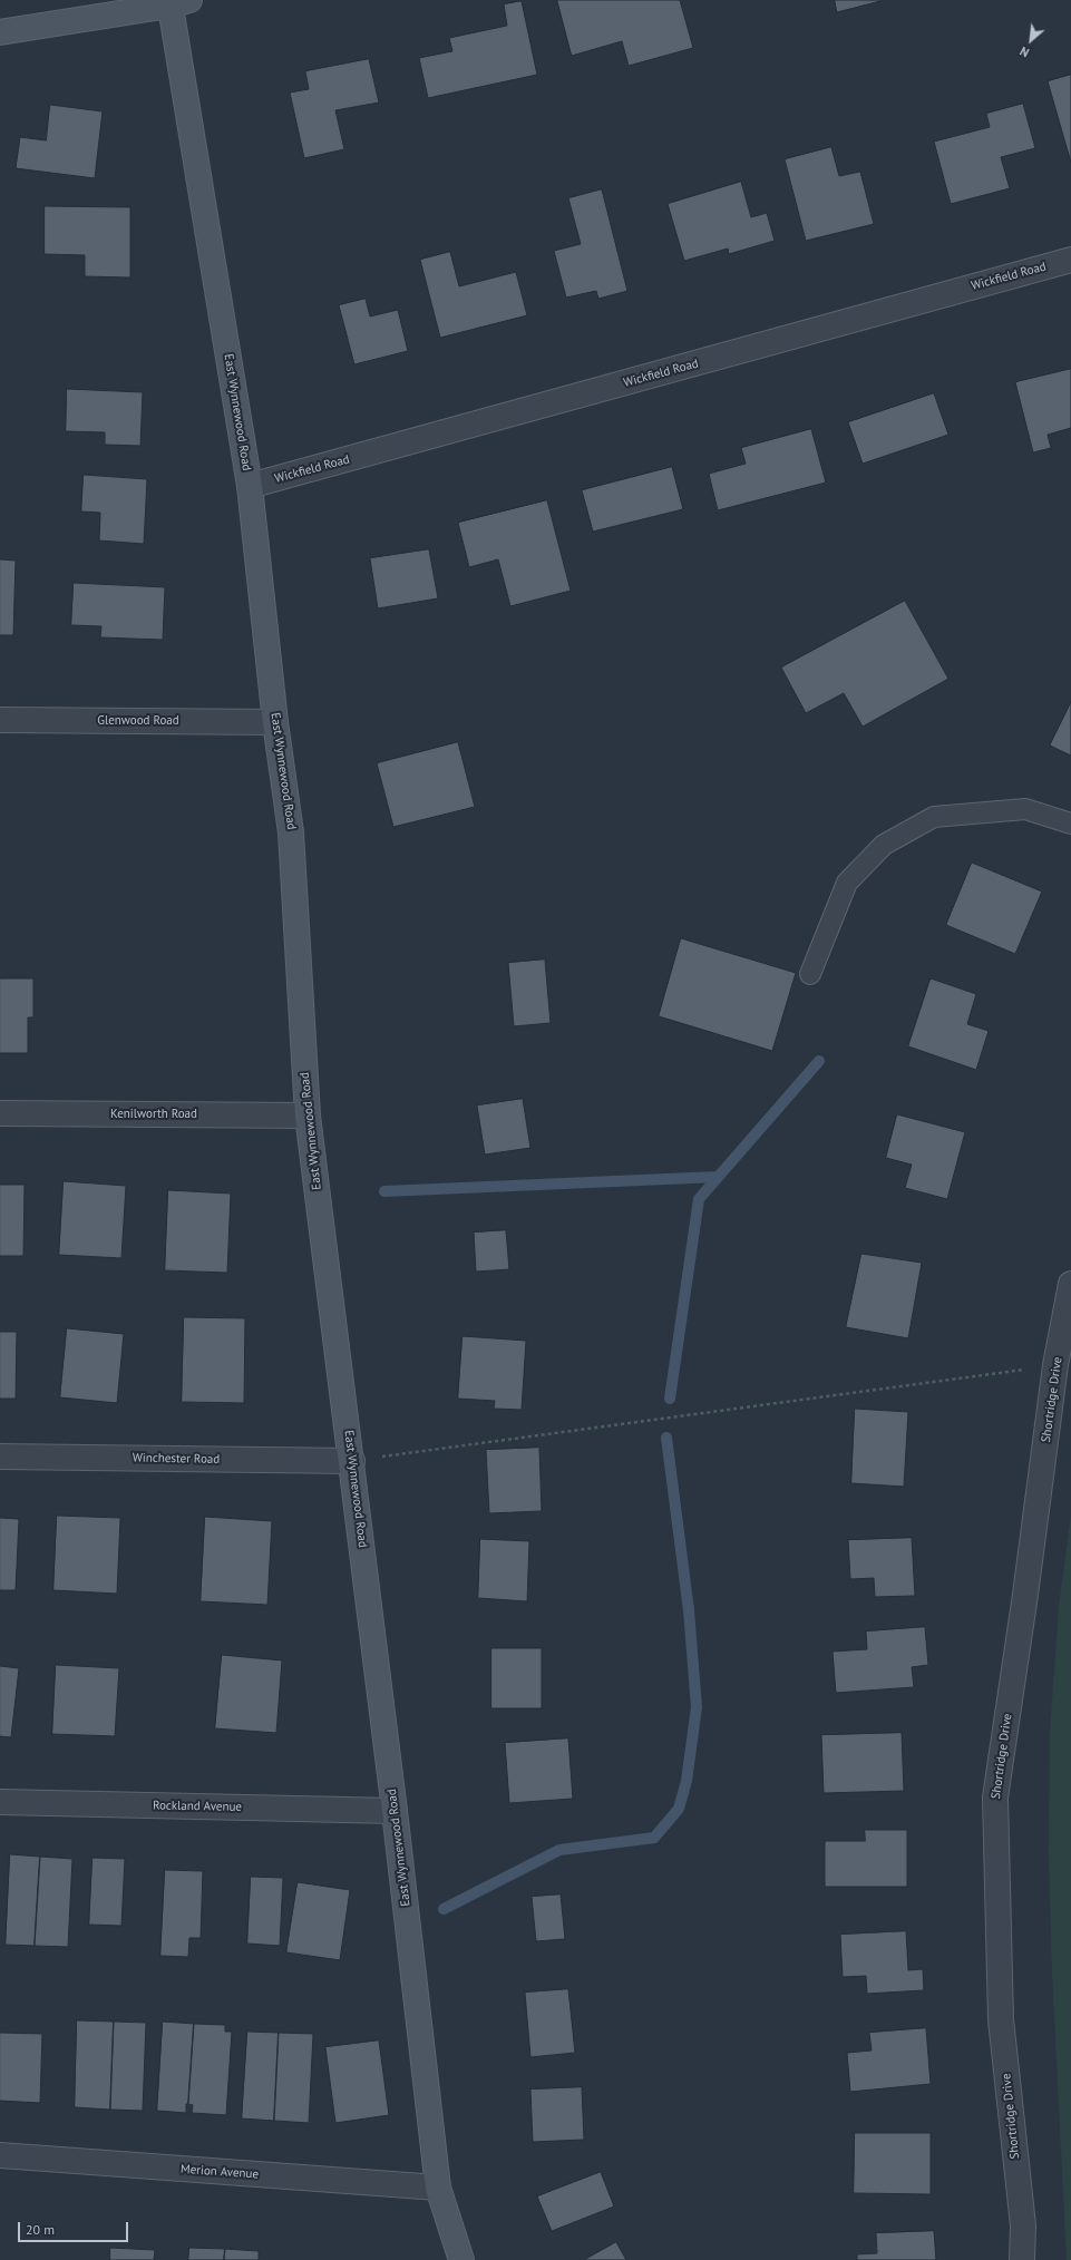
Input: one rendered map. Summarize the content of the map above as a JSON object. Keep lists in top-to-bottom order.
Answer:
{
  "streets": {
    "street": [
      "Wickfield Road",
      "East Wynnewood Road",
      "Glenwood Road",
      "Kenilworth Road",
      "Shortridge Drive",
      "Winchester Road",
      "Rockland Avenue",
      "Merion Avenue"
    ]
  },
  "crossings": [
    ["Wickfield Road", "East Wynnewood Road"],
    ["East Wynnewood Road", "Glenwood Road"],
    ["East Wynnewood Road", "Kenilworth Road"],
    ["East Wynnewood Road", "Winchester Road"],
    ["East Wynnewood Road", "Rockland Avenue"],
    ["East Wynnewood Road", "Merion Avenue"]
  ],
  "scale_bar": "20 m",
  "north": "bottom left"
}
